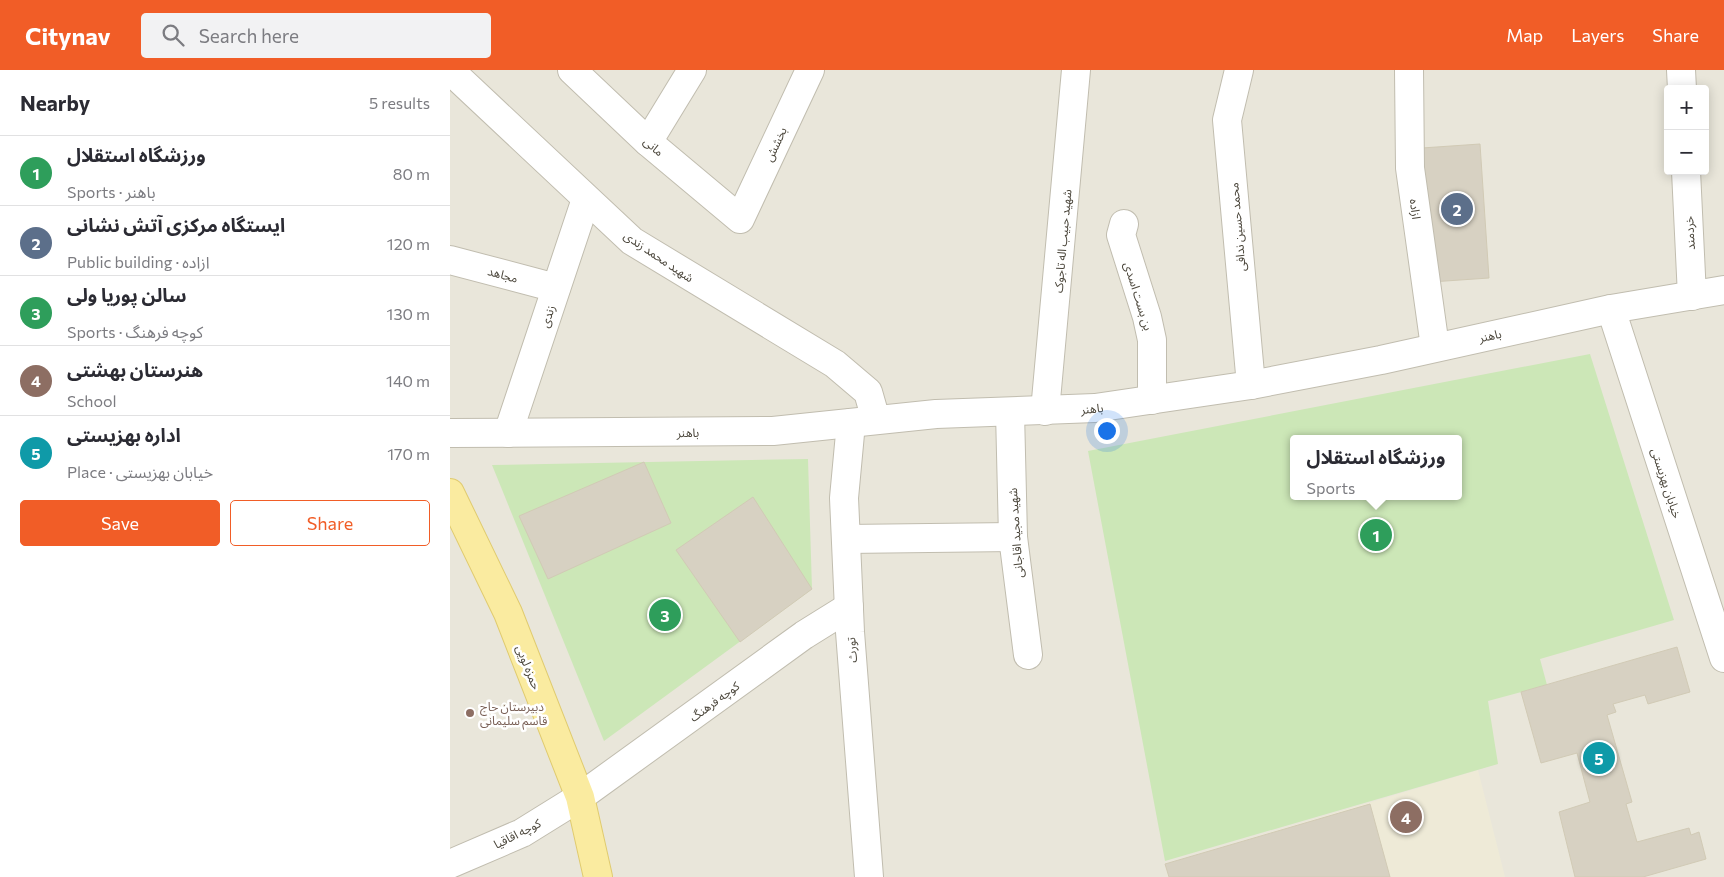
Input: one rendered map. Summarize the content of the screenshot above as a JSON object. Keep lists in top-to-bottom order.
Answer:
{
  "streets": {
    "main road": ["حمزه لویی"],
    "street": [
      "بخشش",
      "مانی",
      "ازاده",
      "محمد حسین ندافی",
      "خردمند",
      "شهید حبیب اله تاجوک",
      "شهید محمد زندی",
      "مجاهد",
      "بن بست اسدی",
      "زندی",
      "باهنر",
      "خیابان بهزیستی",
      "شهید مجید اقاجانی",
      "تورث",
      "کوچه فرهنگ",
      "کوچه اقاقیا"
    ]
  },
  "crossings": [
    ["بخشش", "مانی"],
    ["ازاده", "باهنر"],
    ["محمد حسین ندافی", "باهنر"],
    ["خردمند", "باهنر"],
    ["شهید حبیب اله تاجوک", "باهنر"],
    ["شهید محمد زندی", "زندی"],
    ["شهید محمد زندی", "باهنر"],
    ["شهید محمد زندی", "تورث"],
    ["مجاهد", "زندی"],
    ["بن بست اسدی", "باهنر"],
    ["زندی", "باهنر"],
    ["باهنر", "خیابان بهزیستی"],
    ["باهنر", "شهید مجید اقاجانی"],
    ["باهنر", "تورث"],
    ["تورث", "کوچه فرهنگ"],
    ["حمزه لویی", "کوچه فرهنگ"],
    ["حمزه لویی", "کوچه اقاقیا"],
    ["کوچه فرهنگ", "کوچه اقاقیا"]
  ],
  "places": ["دبیرستان حاج قاسم سلیمانی"],
  "page": {
    "header": "Citynav",
    "search": "Search here",
    "nav": ["Map", "Layers", "Share"],
    "heading": ["Nearby", "5 results"],
    "map_buttons": ["+", "−"],
    "list": [
      {
        "mark": "1",
        "name": "ورزشگاه استقلال",
        "note": "Sports · باهنر",
        "value": "80 m"
      },
      {
        "mark": "2",
        "name": "ایستگاه مرکزی آتش نشانی",
        "note": "Public building · ازاده",
        "value": "120 m"
      },
      {
        "mark": "3",
        "name": "سالن پوریا ولی",
        "note": "Sports · کوچه فرهنگ",
        "value": "130 m"
      },
      {
        "mark": "4",
        "name": "هنرستان بهشتی",
        "note": "School",
        "value": "140 m"
      },
      {
        "mark": "5",
        "name": "اداره بهزیستی",
        "note": "Place · خیابان بهزیستی",
        "value": "170 m"
      }
    ],
    "pins": [
      "2",
      "1",
      "3",
      "5",
      "4"
    ],
    "popup": ["ورزشگاه استقلال", "Sports"],
    "buttons": ["Save", "Share"]
  }
}
